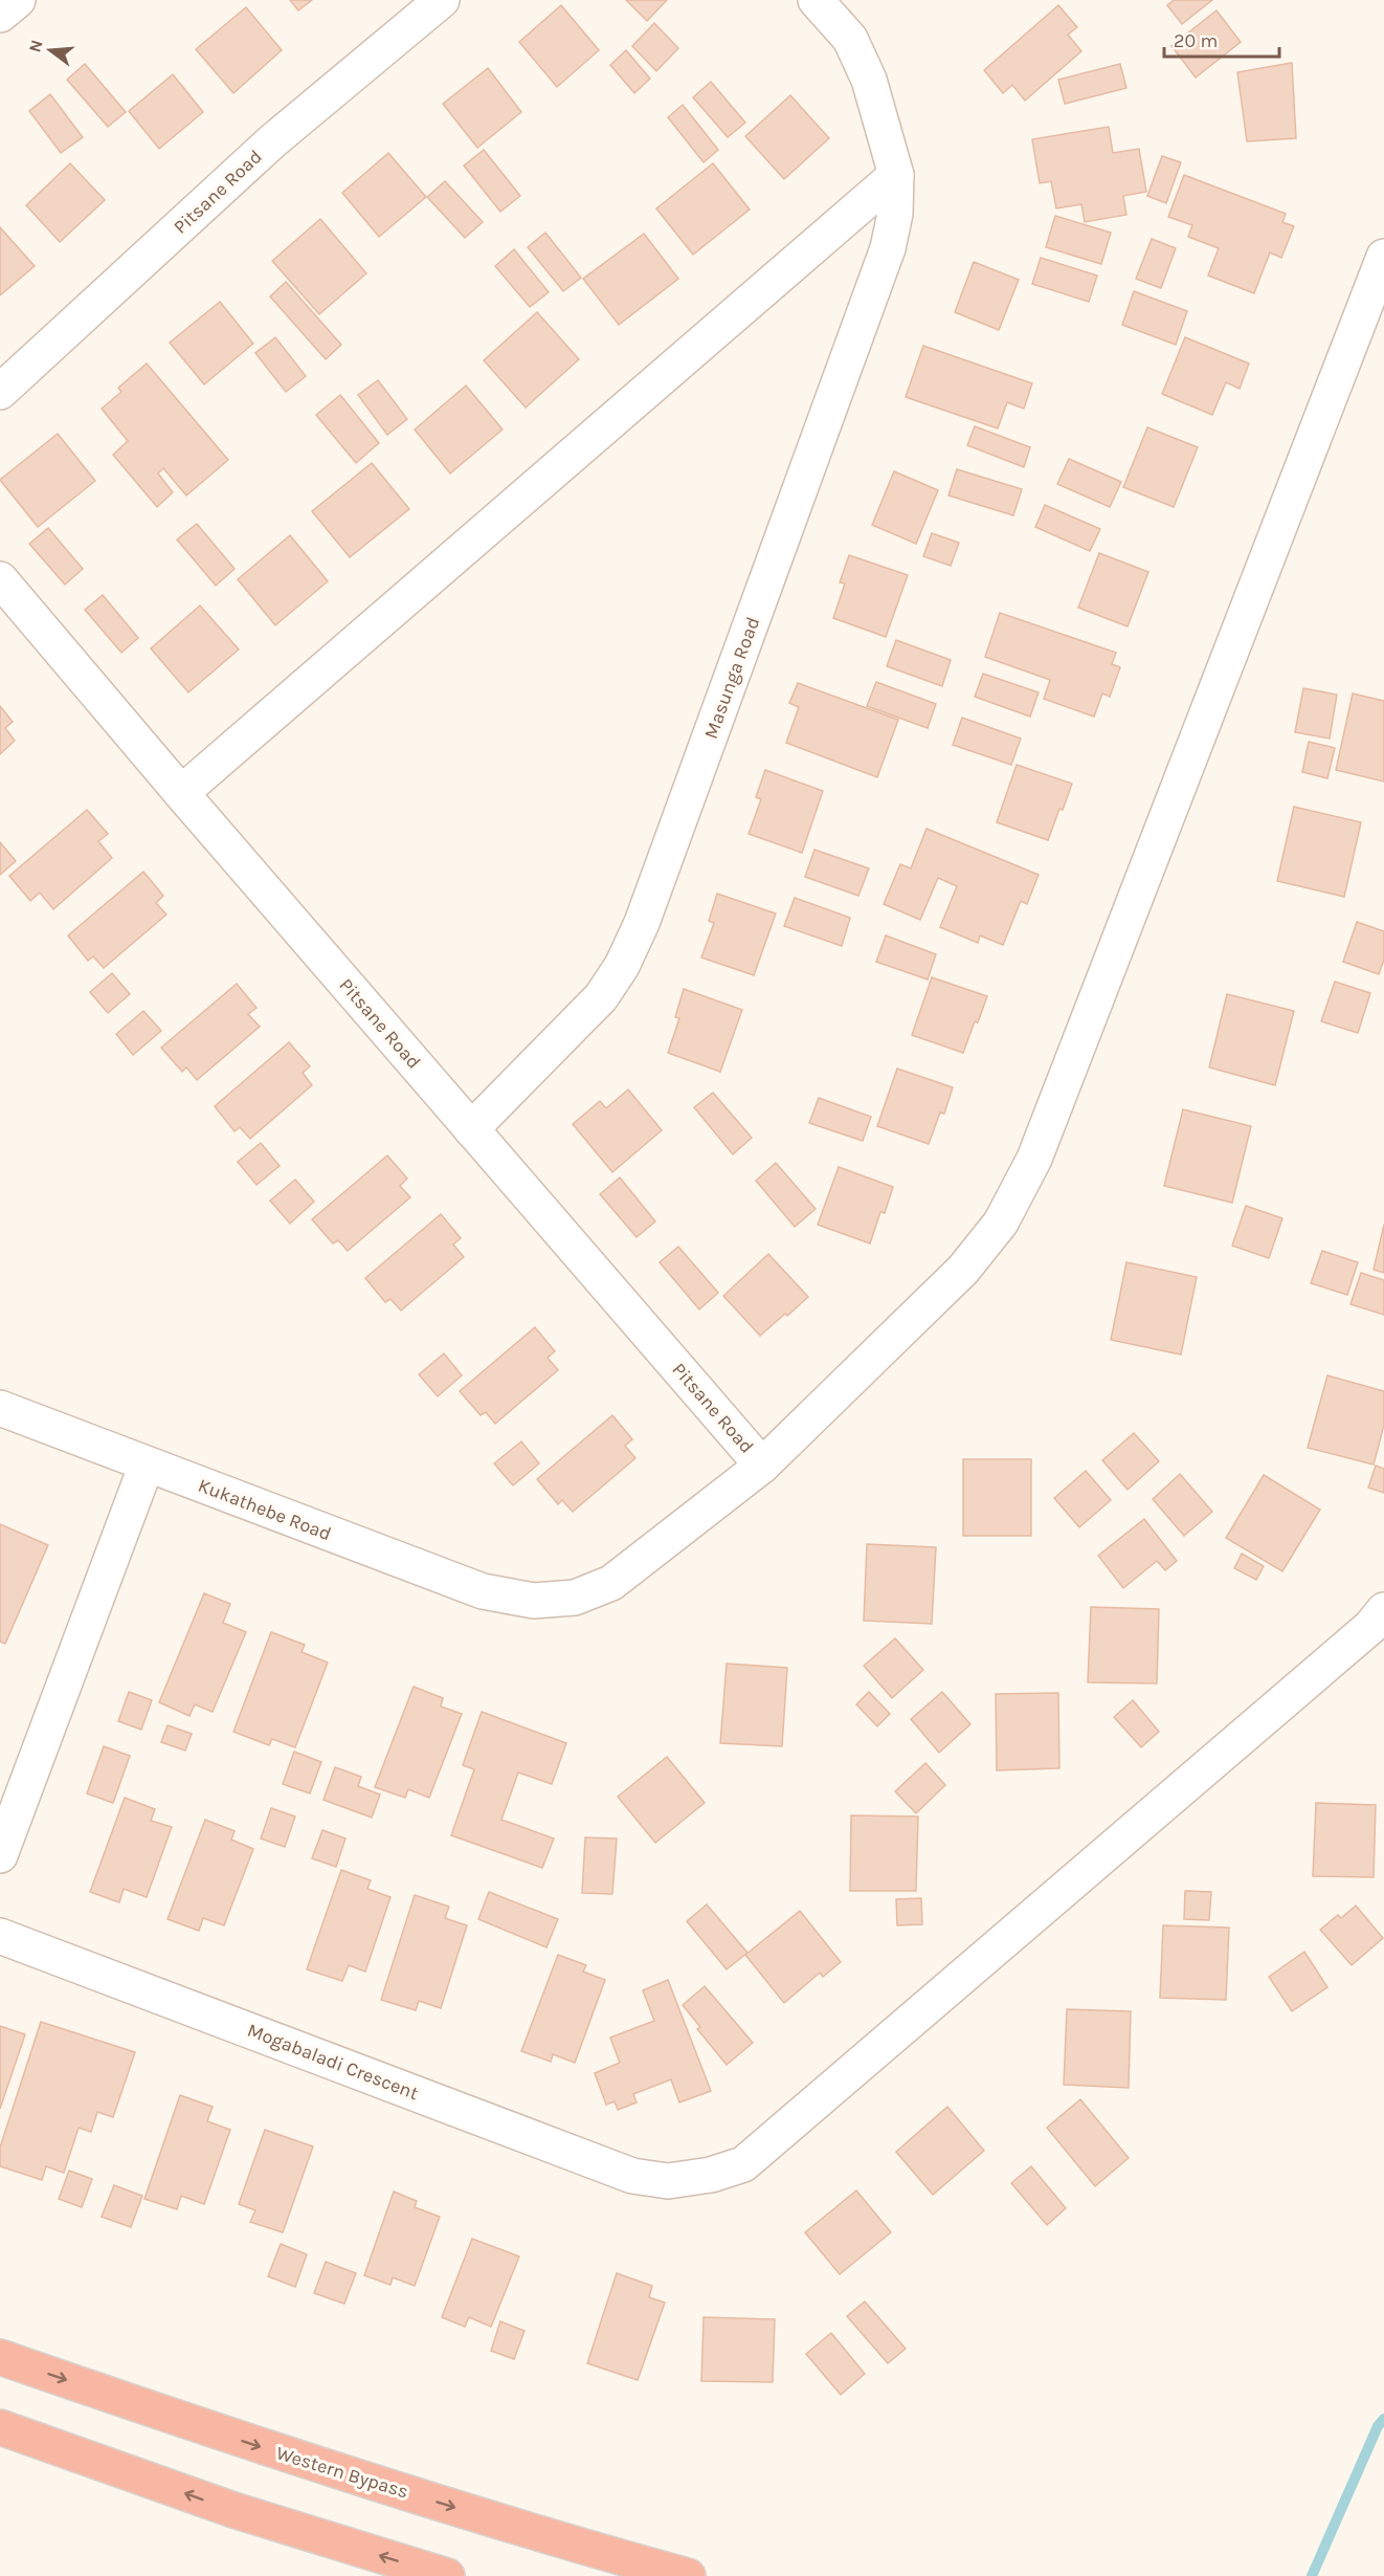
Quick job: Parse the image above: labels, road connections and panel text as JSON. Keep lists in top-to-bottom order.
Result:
{
  "streets": {
    "highway": ["Western Bypass"],
    "street": [
      "Pitsane Road",
      "Masunga Road",
      "Kukathebe Road",
      "Mogabaladi Crescent"
    ]
  },
  "crossings": [
    ["Pitsane Road", "Masunga Road"],
    ["Pitsane Road", "Kukathebe Road"]
  ],
  "scale_bar": "20 m",
  "north": "left"
}
